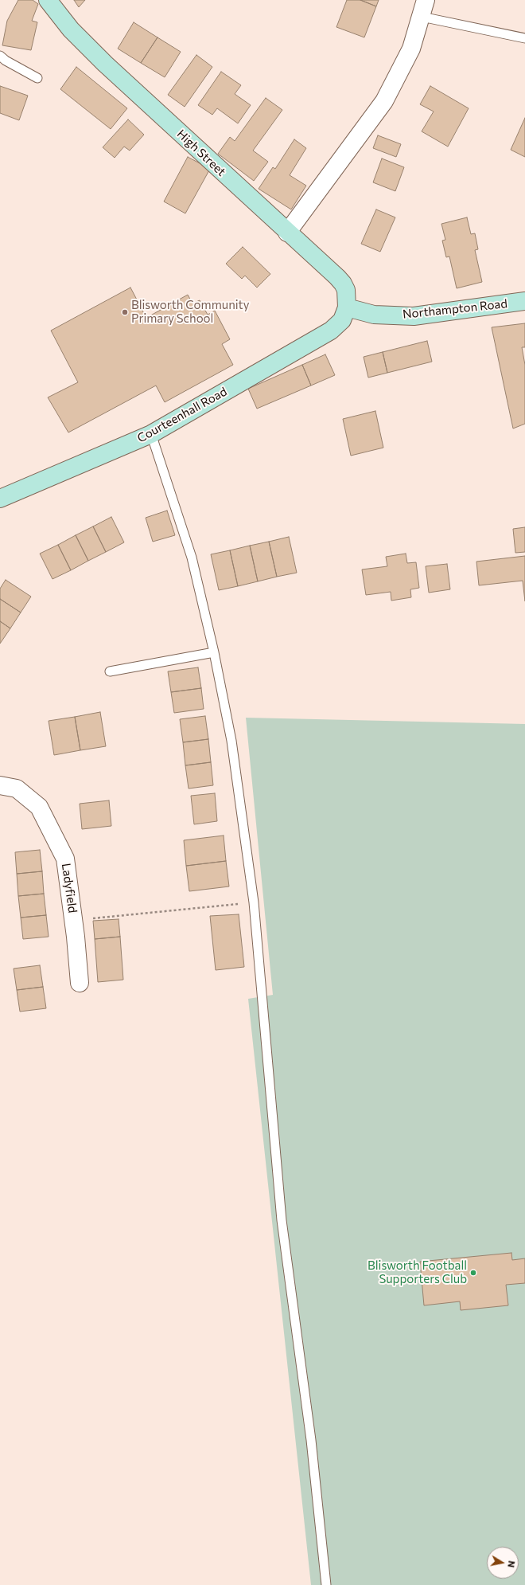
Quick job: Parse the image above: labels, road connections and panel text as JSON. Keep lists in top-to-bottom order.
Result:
{
  "streets": {
    "street": [
      "High Street",
      "Northampton Road",
      "Courteenhall Road",
      "Ladyfield"
    ]
  },
  "crossings": [
    ["High Street", "Northampton Road"],
    ["High Street", "Courteenhall Road"],
    ["Northampton Road", "Courteenhall Road"]
  ],
  "places": ["Blisworth Community Primary School", "Blisworth Football Supporters Club"],
  "north": "right"
}
